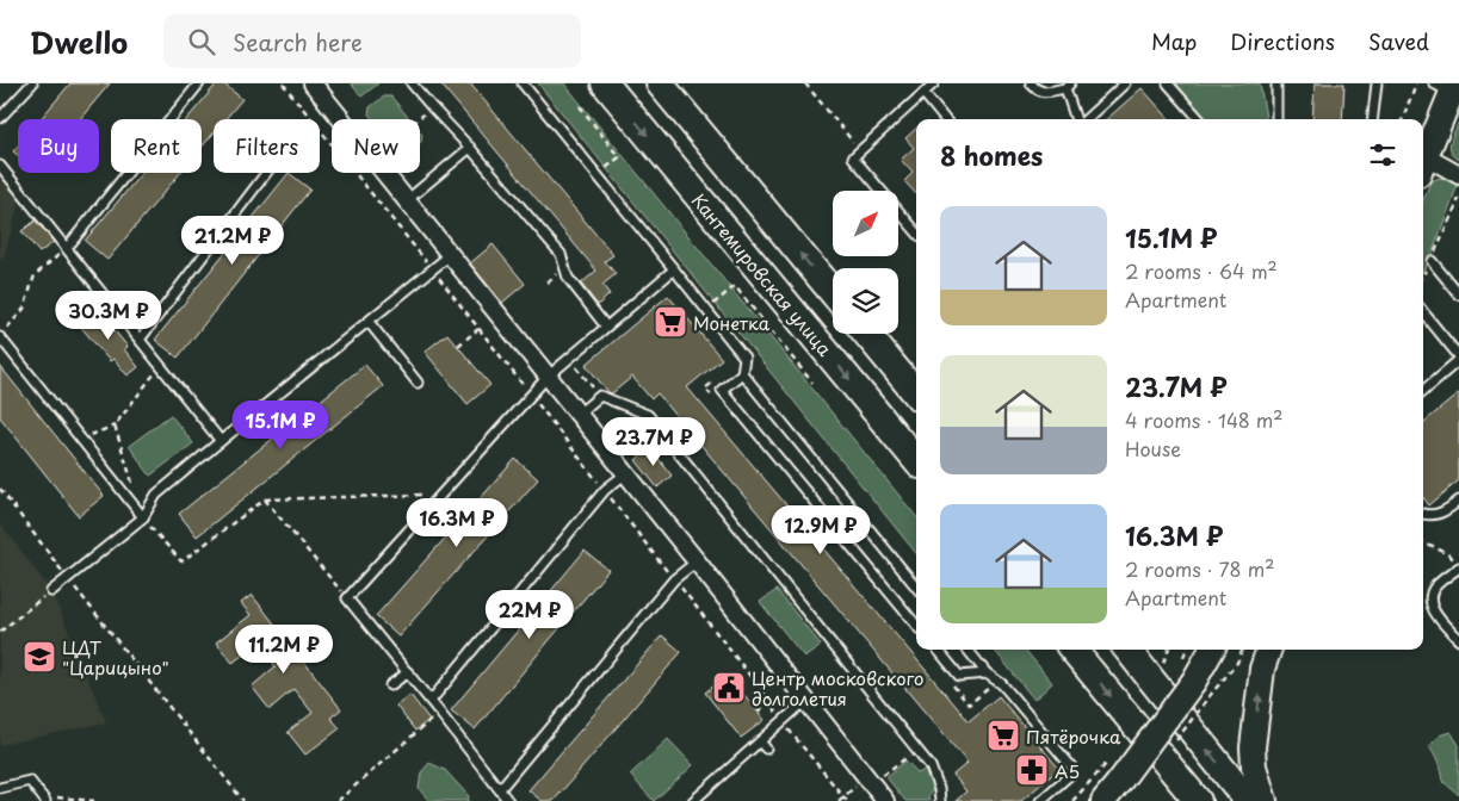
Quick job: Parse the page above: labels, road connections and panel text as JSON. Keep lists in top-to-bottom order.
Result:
{
  "streets": {
    "main road": ["Кантемировская улица"]
  },
  "places": {
    "supermarket": ["Монетка", "Пятёрочка"],
    "school or university": ["ЦДТ \"Царицыно\""],
    "public building": ["Центр московского долголетия"],
    "pharmacy": ["А5"]
  },
  "north": "top right",
  "page": {
    "header": "Dwello",
    "search": "Search here",
    "nav": ["Map", "Directions", "Saved"],
    "chip": [
      "Buy",
      "Rent",
      "Filters",
      "New"
    ],
    "heading": "8 homes",
    "list": [
      {
        "name": "15.1M ₽",
        "note": "2 rooms · 64 m² · Apartment"
      },
      {
        "name": "23.7M ₽",
        "note": "4 rooms · 148 m² · House"
      },
      {
        "name": "16.3M ₽",
        "note": "2 rooms · 78 m² · Apartment"
      }
    ],
    "price": [
      "21.2M ₽",
      "30.3M ₽",
      "15.1M ₽",
      "23.7M ₽",
      "16.3M ₽",
      "12.9M ₽",
      "22M ₽",
      "11.2M ₽"
    ]
  }
}
